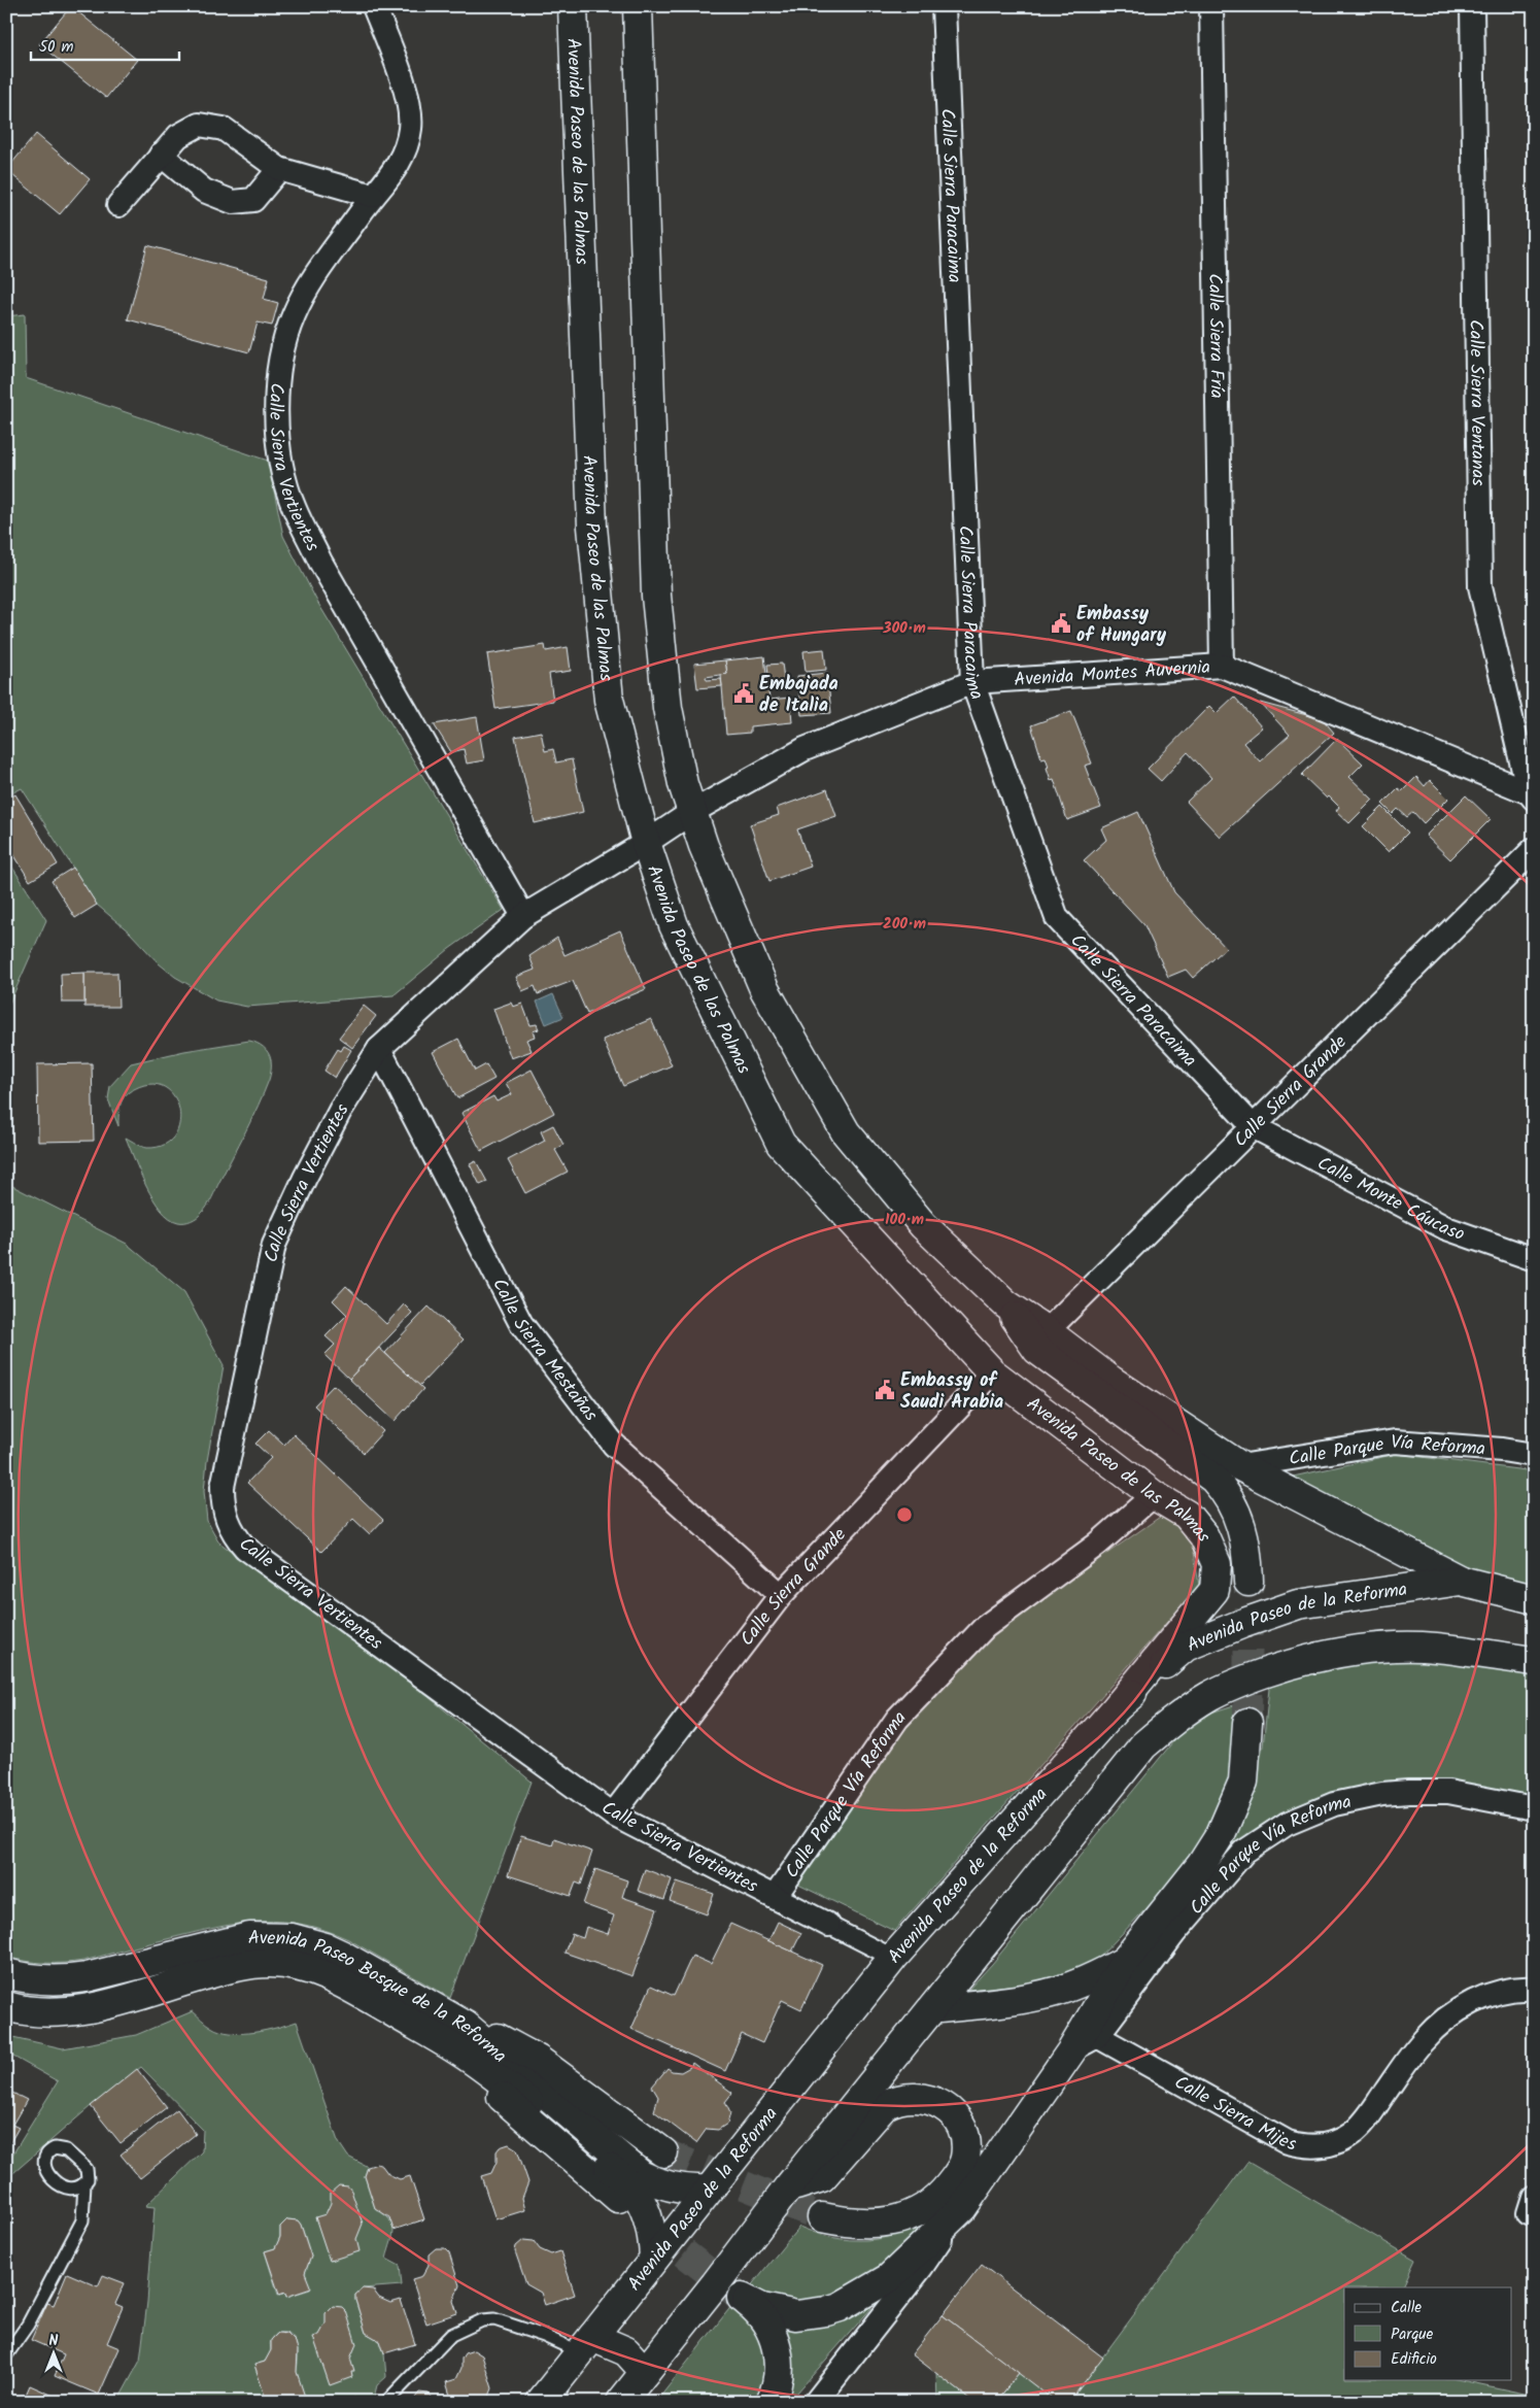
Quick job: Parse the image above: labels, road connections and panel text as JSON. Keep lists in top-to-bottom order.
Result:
{
  "streets": {
    "main road": ["Avenida Paseo de las Palmas", "Avenida Paseo de la Reforma", "Avenida Paseo Bosque de la Reforma"],
    "street": [
      "Calle Sierra Paracaima",
      "Calle Sierra Fría",
      "Calle Sierra Ventanas",
      "Calle Sierra Vertientes",
      "Avenida Montes Auvernia",
      "Calle Sierra Grande",
      "Calle Monte Cáucaso",
      "Calle Sierra Mestañas",
      "Calle Parque Vía Reforma",
      "Calle Sierra Mijes"
    ]
  },
  "crossings": [
    ["Avenida Paseo de las Palmas", "Calle Sierra Vertientes"],
    ["Avenida Paseo de las Palmas", "Avenida Montes Auvernia"],
    ["Avenida Paseo de las Palmas", "Calle Sierra Grande"],
    ["Avenida Paseo de las Palmas", "Calle Parque Vía Reforma"],
    ["Avenida Paseo de las Palmas", "Avenida Paseo de la Reforma"],
    ["Calle Sierra Paracaima", "Avenida Montes Auvernia"],
    ["Calle Sierra Paracaima", "Calle Sierra Grande"],
    ["Calle Sierra Paracaima", "Calle Monte Cáucaso"],
    ["Calle Sierra Fría", "Avenida Montes Auvernia"],
    ["Calle Sierra Ventanas", "Avenida Montes Auvernia"],
    ["Calle Sierra Vertientes", "Avenida Montes Auvernia"],
    ["Calle Sierra Vertientes", "Calle Sierra Grande"],
    ["Calle Sierra Vertientes", "Calle Sierra Mestañas"],
    ["Calle Sierra Vertientes", "Calle Parque Vía Reforma"],
    ["Calle Sierra Vertientes", "Avenida Paseo de la Reforma"],
    ["Calle Sierra Grande", "Calle Monte Cáucaso"],
    ["Calle Sierra Grande", "Calle Sierra Mestañas"],
    ["Calle Parque Vía Reforma", "Calle Sierra Mijes"],
    ["Avenida Paseo de la Reforma", "Avenida Paseo Bosque de la Reforma"]
  ],
  "places": {
    "public building": ["Embassy of Hungary", "Embajada de Italia", "Embassy of Saudi Arabia"]
  },
  "legend": ["Calle", "Parque", "Edificio"],
  "scale_bar": "50 m",
  "north": "top",
  "rings": ["300 m", "200 m", "100 m"]
}
